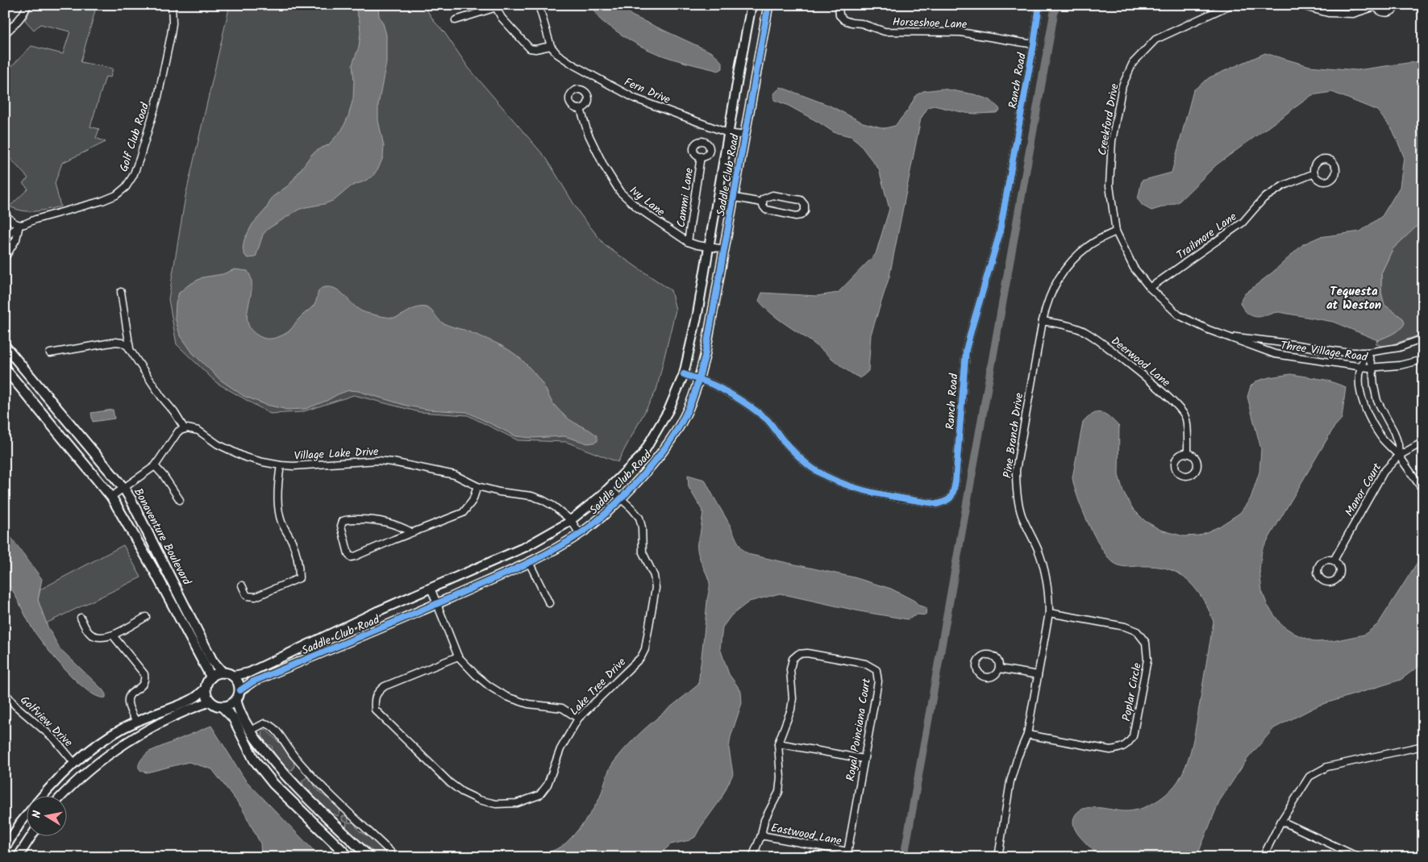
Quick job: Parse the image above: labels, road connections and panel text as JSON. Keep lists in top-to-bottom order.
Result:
{
  "streets": {
    "main road": ["Bonaventure Boulevard"],
    "street": [
      "Horseshoe Lane",
      "Ranch Road",
      "Fern Drive",
      "Creekford Drive",
      "Golf Club Road",
      "Saddle Club Road",
      "Cammi Lane",
      "Ivy Lane",
      "Trailmore Lane",
      "Three Village Road",
      "Deerwood Lane",
      "Pine Branch Drive",
      "Village Lake Drive",
      "Manor Court",
      "Lake Tree Drive",
      "Poplar Circle",
      "Golfview Drive",
      "Royal Poinciana Court",
      "Eastwood Lane"
    ]
  },
  "crossings": [
    ["Horseshoe Lane", "Ranch Road"],
    ["Ranch Road", "Saddle Club Road"],
    ["Fern Drive", "Saddle Club Road"],
    ["Creekford Drive", "Three Village Road"],
    ["Creekford Drive", "Pine Branch Drive"],
    ["Saddle Club Road", "Ivy Lane"],
    ["Saddle Club Road", "Village Lake Drive"],
    ["Saddle Club Road", "Bonaventure Boulevard"],
    ["Saddle Club Road", "Lake Tree Drive"],
    ["Cammi Lane", "Ivy Lane"],
    ["Trailmore Lane", "Three Village Road"],
    ["Deerwood Lane", "Pine Branch Drive"],
    ["Pine Branch Drive", "Poplar Circle"],
    ["Royal Poinciana Court", "Eastwood Lane"]
  ],
  "districts": ["Tequesta at Weston"],
  "north": "left"
}
